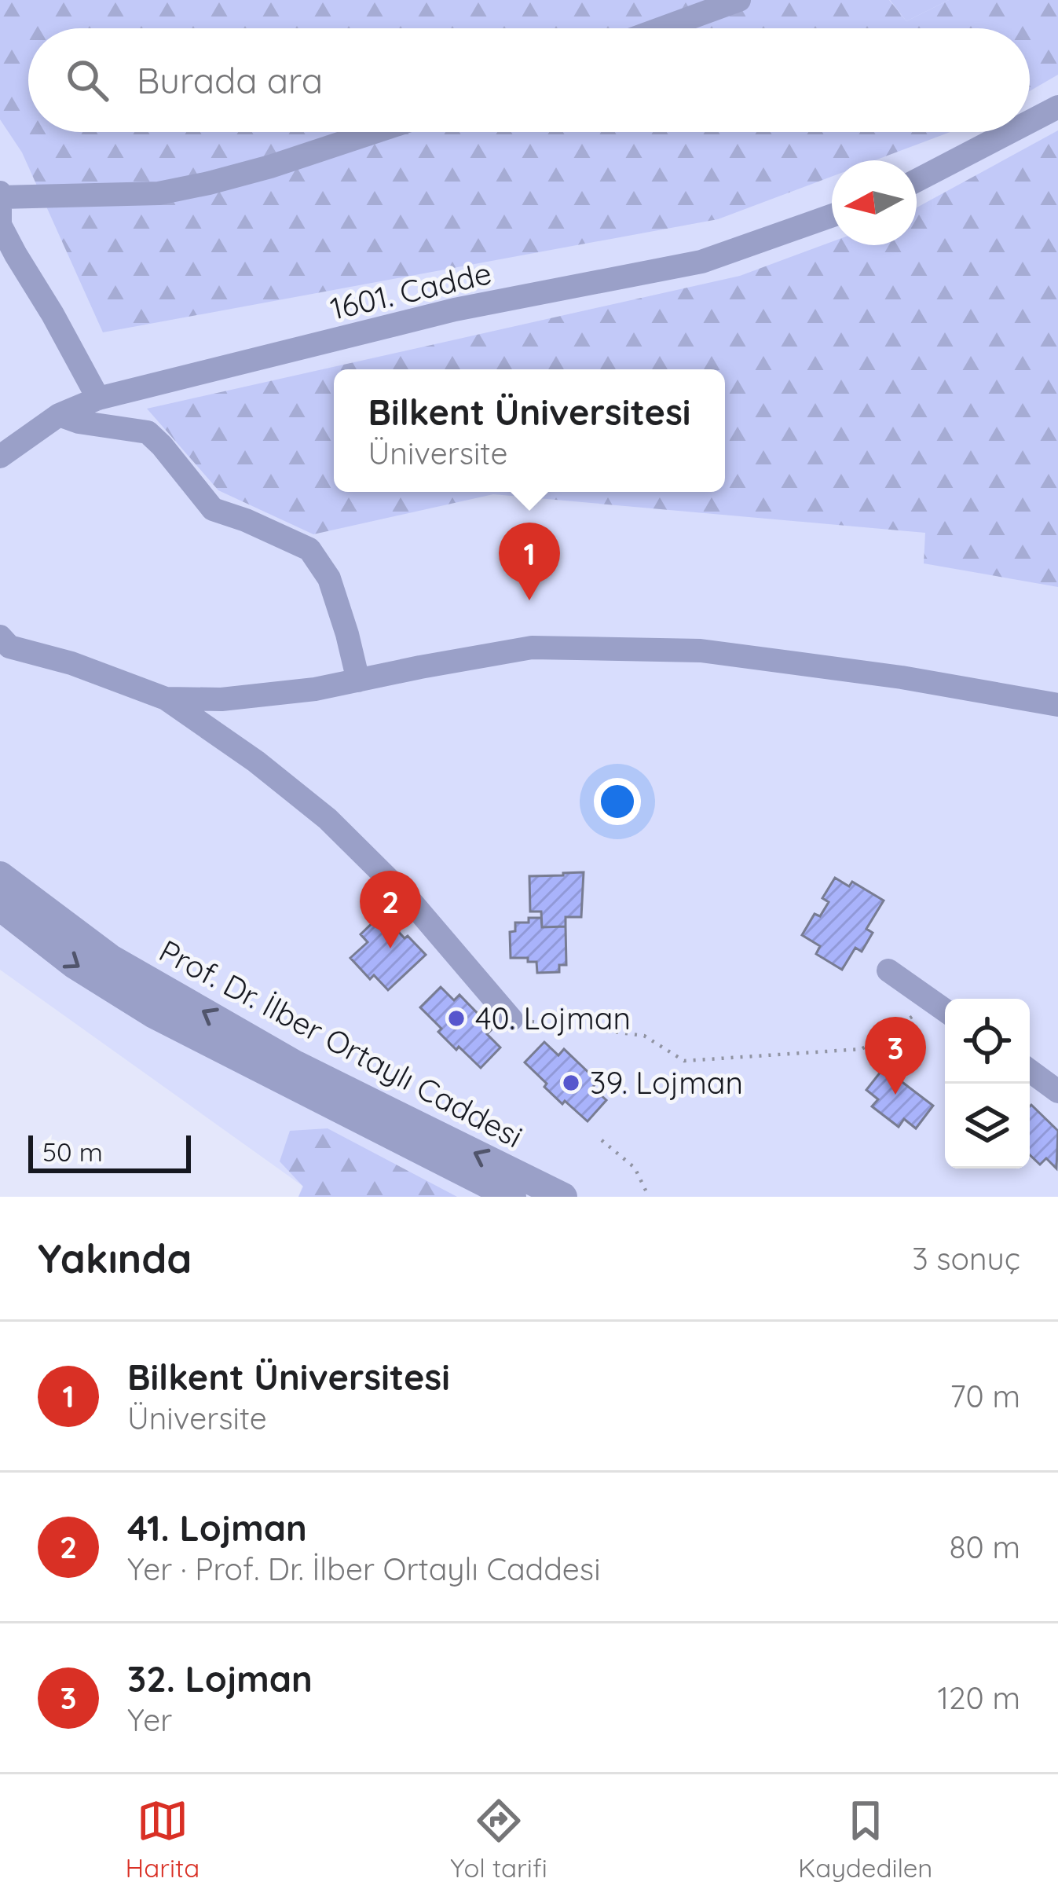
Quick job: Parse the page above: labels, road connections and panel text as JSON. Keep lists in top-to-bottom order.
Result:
{
  "streets": {
    "street": ["1601. Cadde", "Prof. Dr. İlber Ortaylı Caddesi"]
  },
  "places": ["40. Lojman", "39. Lojman"],
  "scale_bar": "50 m",
  "north": "left",
  "page": {
    "search": "Burada ara",
    "popup": ["Bilkent Üniversitesi", "Üniversite"],
    "pins": ["1", "2", "3"],
    "scale": "50 m",
    "heading": ["Yakında", "3 sonuç"],
    "list": [
      {
        "mark": "1",
        "name": "Bilkent Üniversitesi",
        "note": "Üniversite",
        "value": "70 m"
      },
      {
        "mark": "2",
        "name": "41. Lojman",
        "note": "Yer · Prof. Dr. İlber Ortaylı Caddesi",
        "value": "80 m"
      },
      {
        "mark": "3",
        "name": "32. Lojman",
        "note": "Yer",
        "value": "120 m"
      }
    ],
    "nav": ["Harita", "Yol tarifi", "Kaydedilen"]
  }
}
